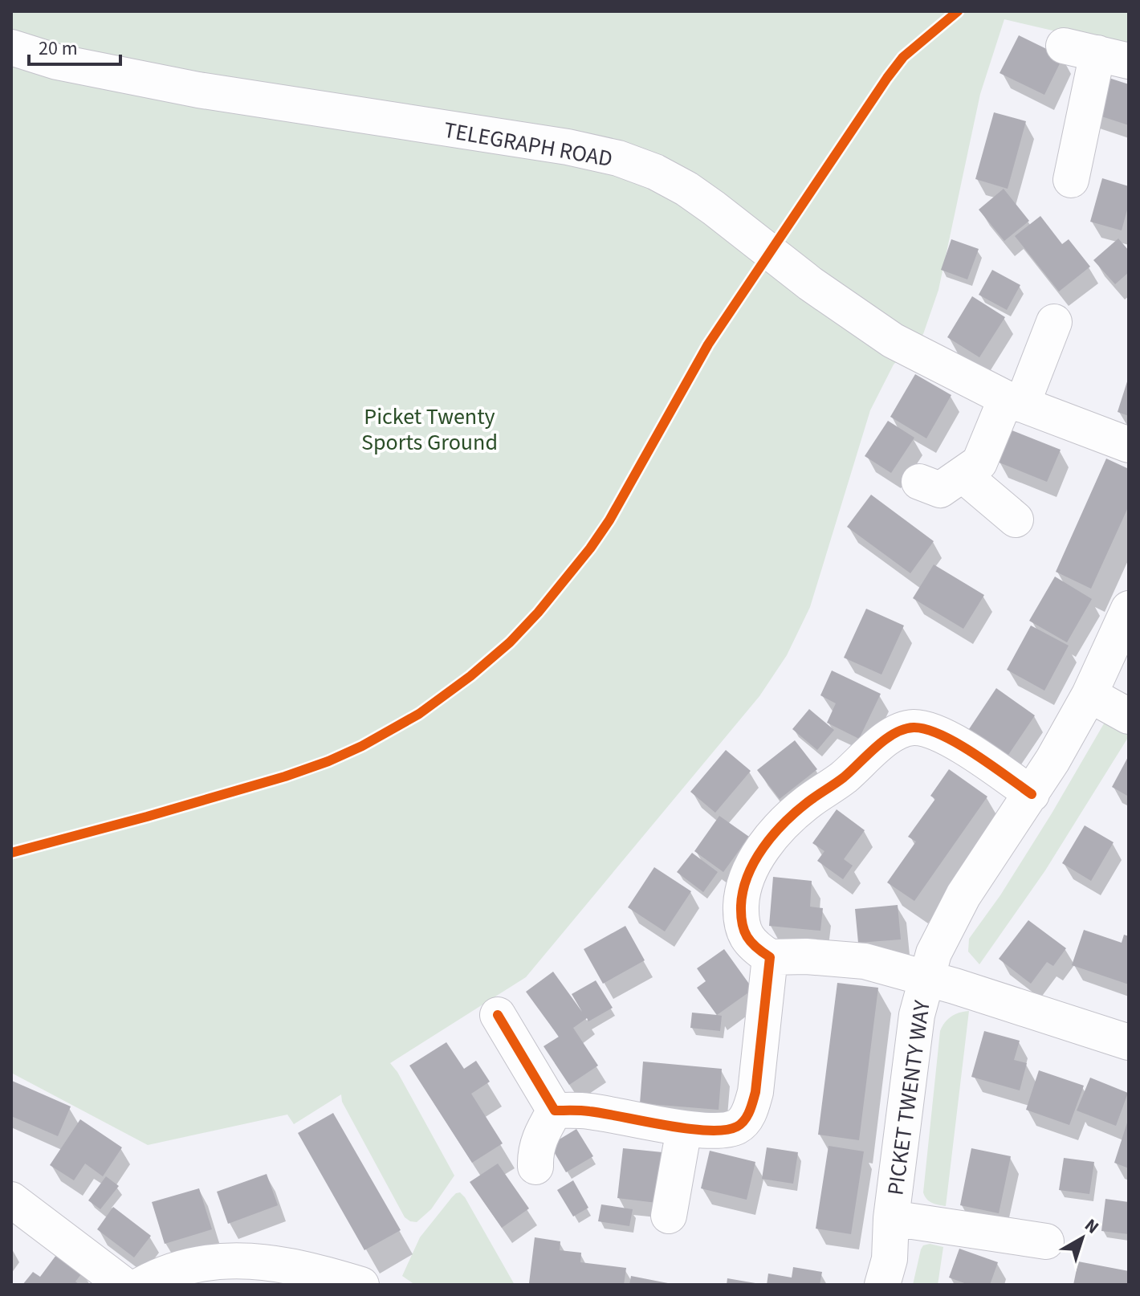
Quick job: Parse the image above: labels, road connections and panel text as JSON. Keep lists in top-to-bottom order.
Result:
{
  "streets": {
    "street": ["TELEGRAPH ROAD", "PICKET TWENTY WAY"]
  },
  "parks": ["Picket Twenty Sports Ground"],
  "scale_bar": "20 m",
  "north": "top right"
}
